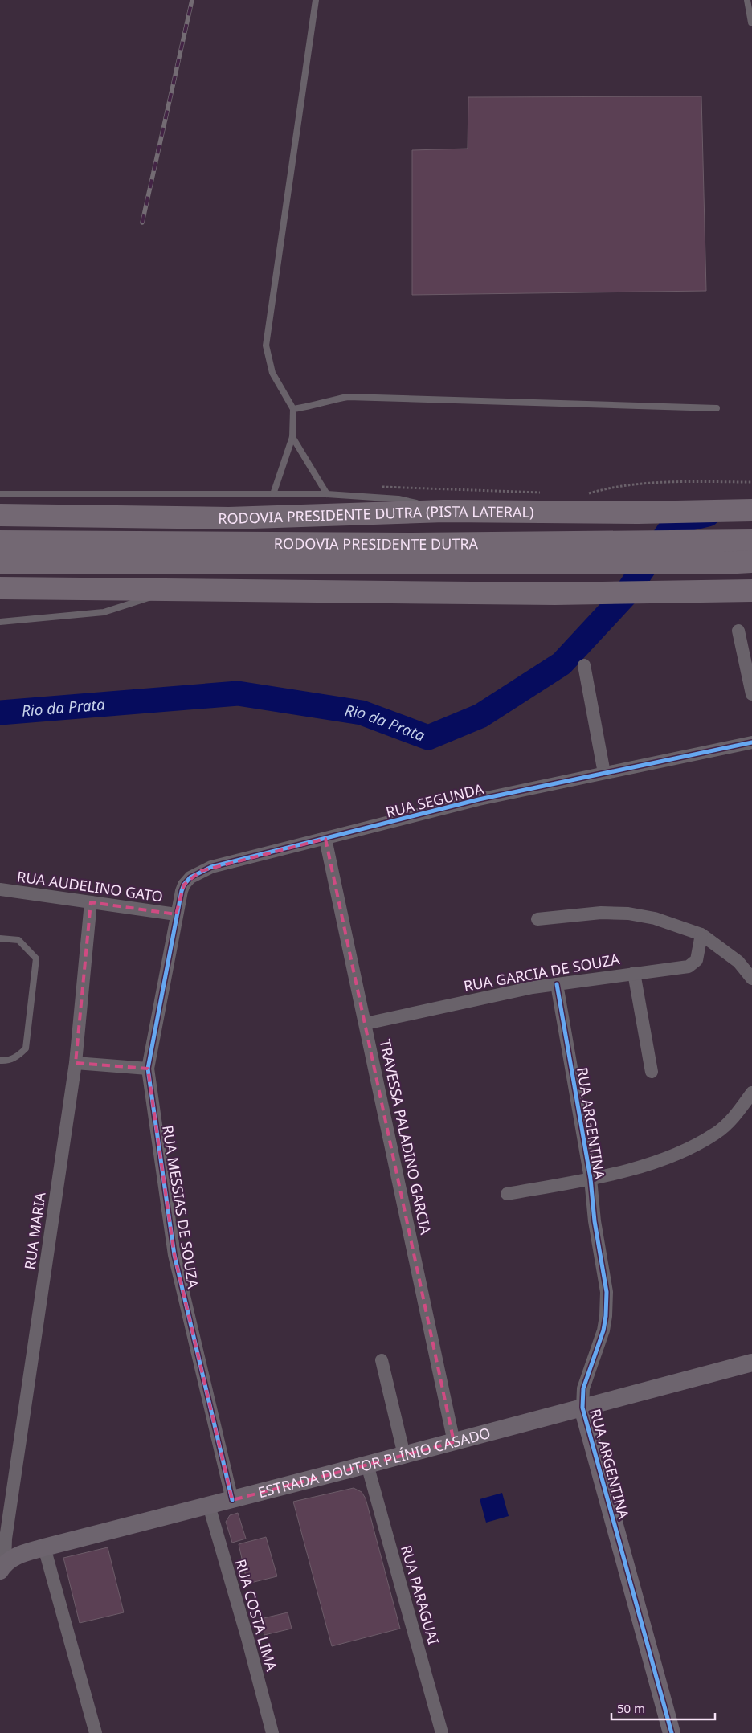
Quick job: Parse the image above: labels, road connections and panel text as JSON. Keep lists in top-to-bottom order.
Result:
{
  "streets": {
    "highway": ["RODOVIA PRESIDENTE DUTRA (PISTA LATERAL)", "RODOVIA PRESIDENTE DUTRA"],
    "main road": ["RUA ARGENTINA", "ESTRADA DOUTOR PLÍNIO CASADO"],
    "street": [
      "RUA SEGUNDA",
      "RUA AUDELINO GATO",
      "RUA GARCIA DE SOUZA",
      "TRAVESSA PALADINO GARCIA",
      "RUA MESSIAS DE SOUZA",
      "RUA MARIA",
      "RUA PARAGUAI",
      "RUA COSTA LIMA"
    ]
  },
  "crossings": [
    ["RUA SEGUNDA", "RUA AUDELINO GATO"],
    ["RUA SEGUNDA", "TRAVESSA PALADINO GARCIA"],
    ["RUA SEGUNDA", "RUA MESSIAS DE SOUZA"],
    ["RUA AUDELINO GATO", "RUA MESSIAS DE SOUZA"],
    ["RUA AUDELINO GATO", "RUA MARIA"],
    ["RUA GARCIA DE SOUZA", "RUA ARGENTINA"],
    ["RUA GARCIA DE SOUZA", "TRAVESSA PALADINO GARCIA"],
    ["RUA ARGENTINA", "ESTRADA DOUTOR PLÍNIO CASADO"],
    ["TRAVESSA PALADINO GARCIA", "ESTRADA DOUTOR PLÍNIO CASADO"],
    ["RUA MESSIAS DE SOUZA", "ESTRADA DOUTOR PLÍNIO CASADO"],
    ["RUA MARIA", "ESTRADA DOUTOR PLÍNIO CASADO"],
    ["ESTRADA DOUTOR PLÍNIO CASADO", "RUA PARAGUAI"],
    ["ESTRADA DOUTOR PLÍNIO CASADO", "RUA COSTA LIMA"]
  ],
  "water": ["Rio da Prata"],
  "scale_bar": "50 m"
}
